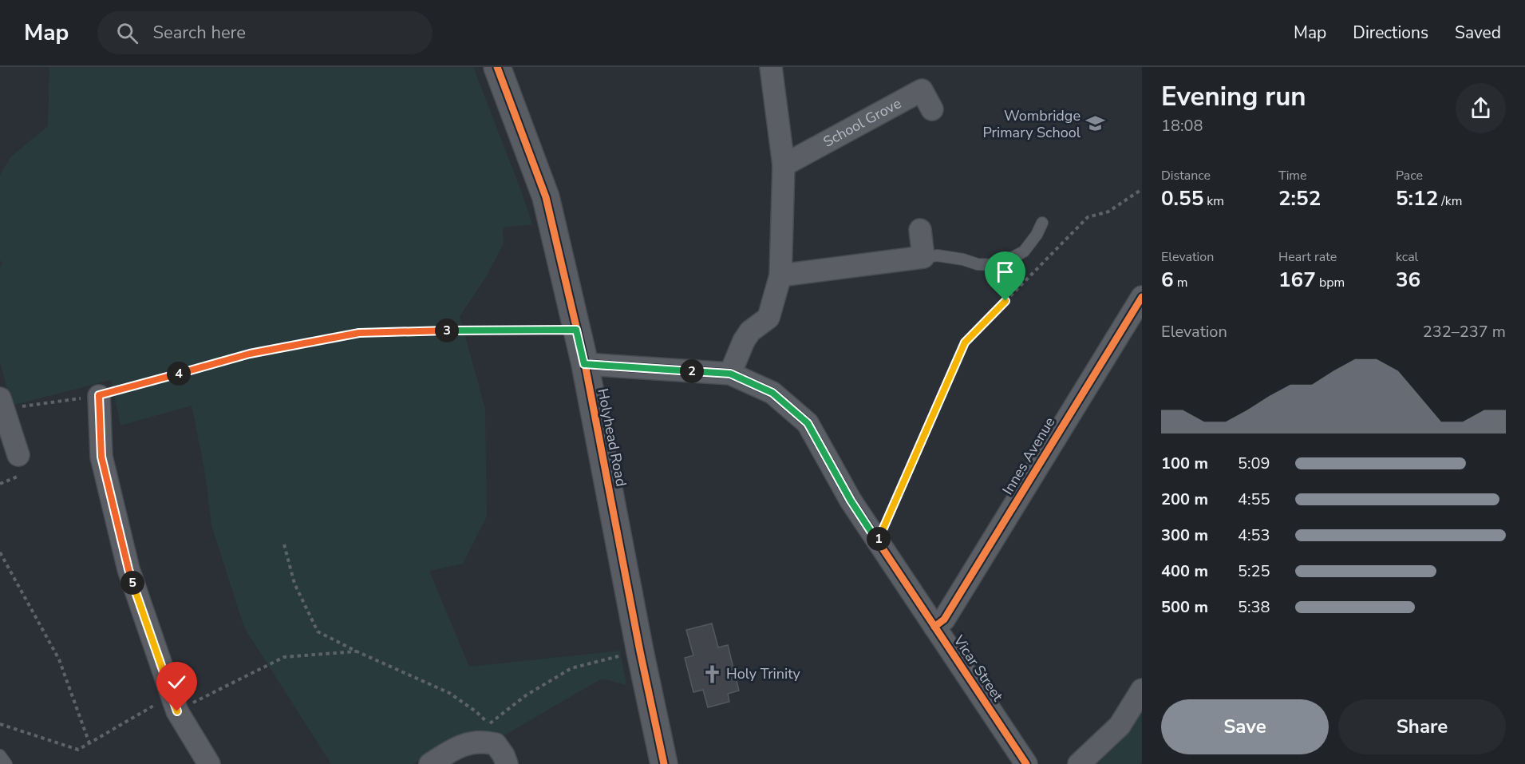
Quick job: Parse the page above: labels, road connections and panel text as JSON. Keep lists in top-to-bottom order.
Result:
{
  "streets": {
    "street": [
      "School Grove",
      "Holyhead Road",
      "Innes Avenue",
      "Vicar Street"
    ]
  },
  "crossings": [
    ["Holyhead Road", "Vicar Street"],
    ["Innes Avenue", "Vicar Street"]
  ],
  "places": {
    "school or university": ["Wombridge Primary School"],
    "church": ["Holy Trinity"]
  },
  "page": {
    "header": "Map",
    "search": "Search here",
    "nav": ["Map", "Directions", "Saved"],
    "heading": ["Evening run", "18:08"],
    "stats": [
      ["Distance", "0.55 km"],
      ["Time", "2:52"],
      ["Pace", "5:12 /km"],
      ["Elevation", "6 m"],
      ["Heart rate", "167 bpm"],
      ["kcal", "36"]
    ],
    "chart": ["Elevation", "232–237 m"],
    "pins": [
      "3",
      "2",
      "4",
      "1",
      "5"
    ],
    "list": [
      {
        "name": "100 m",
        "note": "5:09"
      },
      {
        "name": "200 m",
        "note": "4:55"
      },
      {
        "name": "300 m",
        "note": "4:53"
      },
      {
        "name": "400 m",
        "note": "5:25"
      },
      {
        "name": "500 m",
        "note": "5:38"
      }
    ],
    "buttons": ["Save", "Share"]
  }
}
